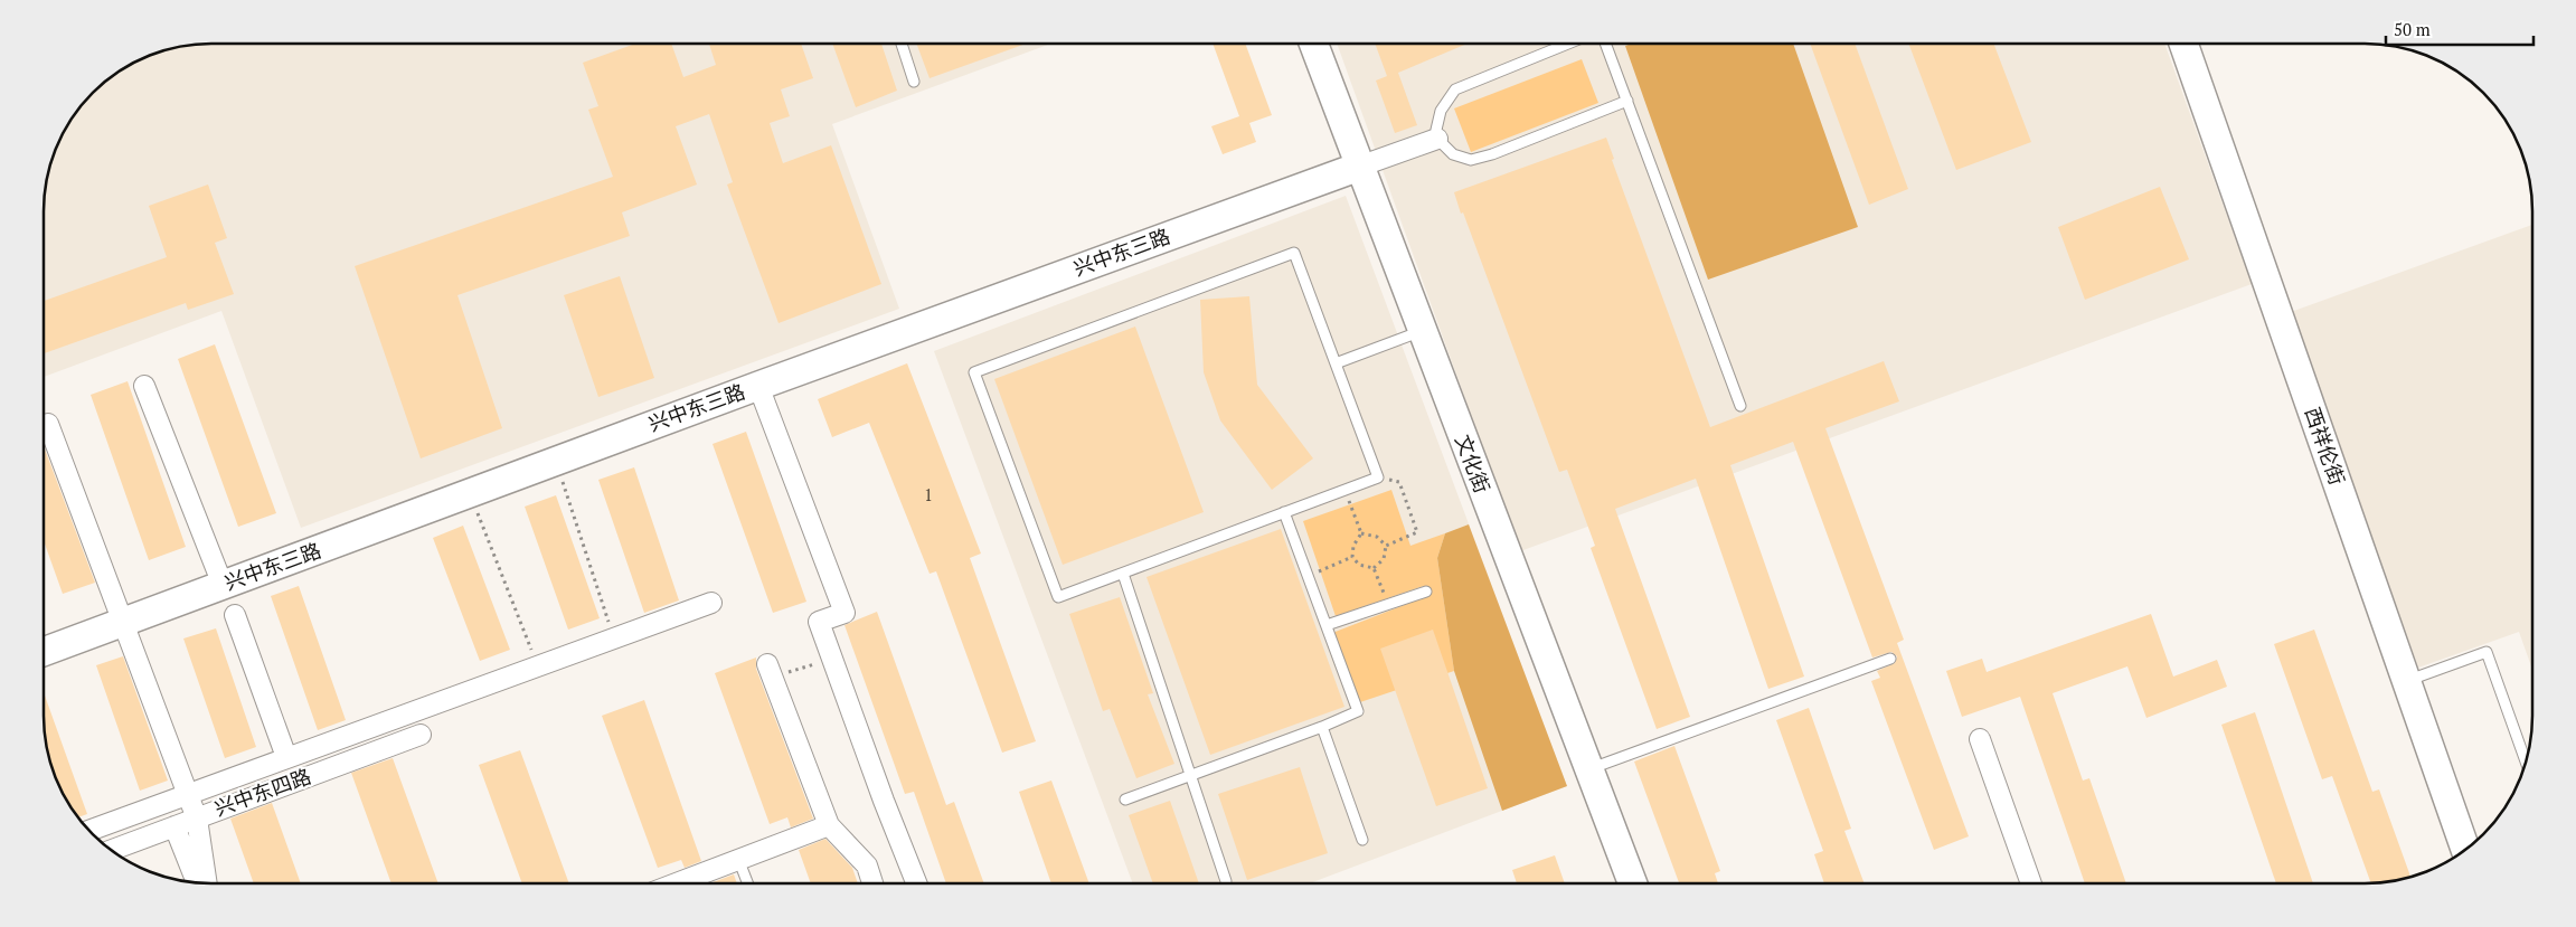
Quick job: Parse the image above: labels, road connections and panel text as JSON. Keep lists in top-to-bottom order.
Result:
{
  "streets": {
    "street": [
      "兴中东三路",
      "西祥伦街",
      "文化街",
      "兴中东四路"
    ]
  },
  "crossings": [
    ["兴中东三路", "文化街"]
  ],
  "house_numbers": ["1"],
  "scale_bar": "50 m"
}
